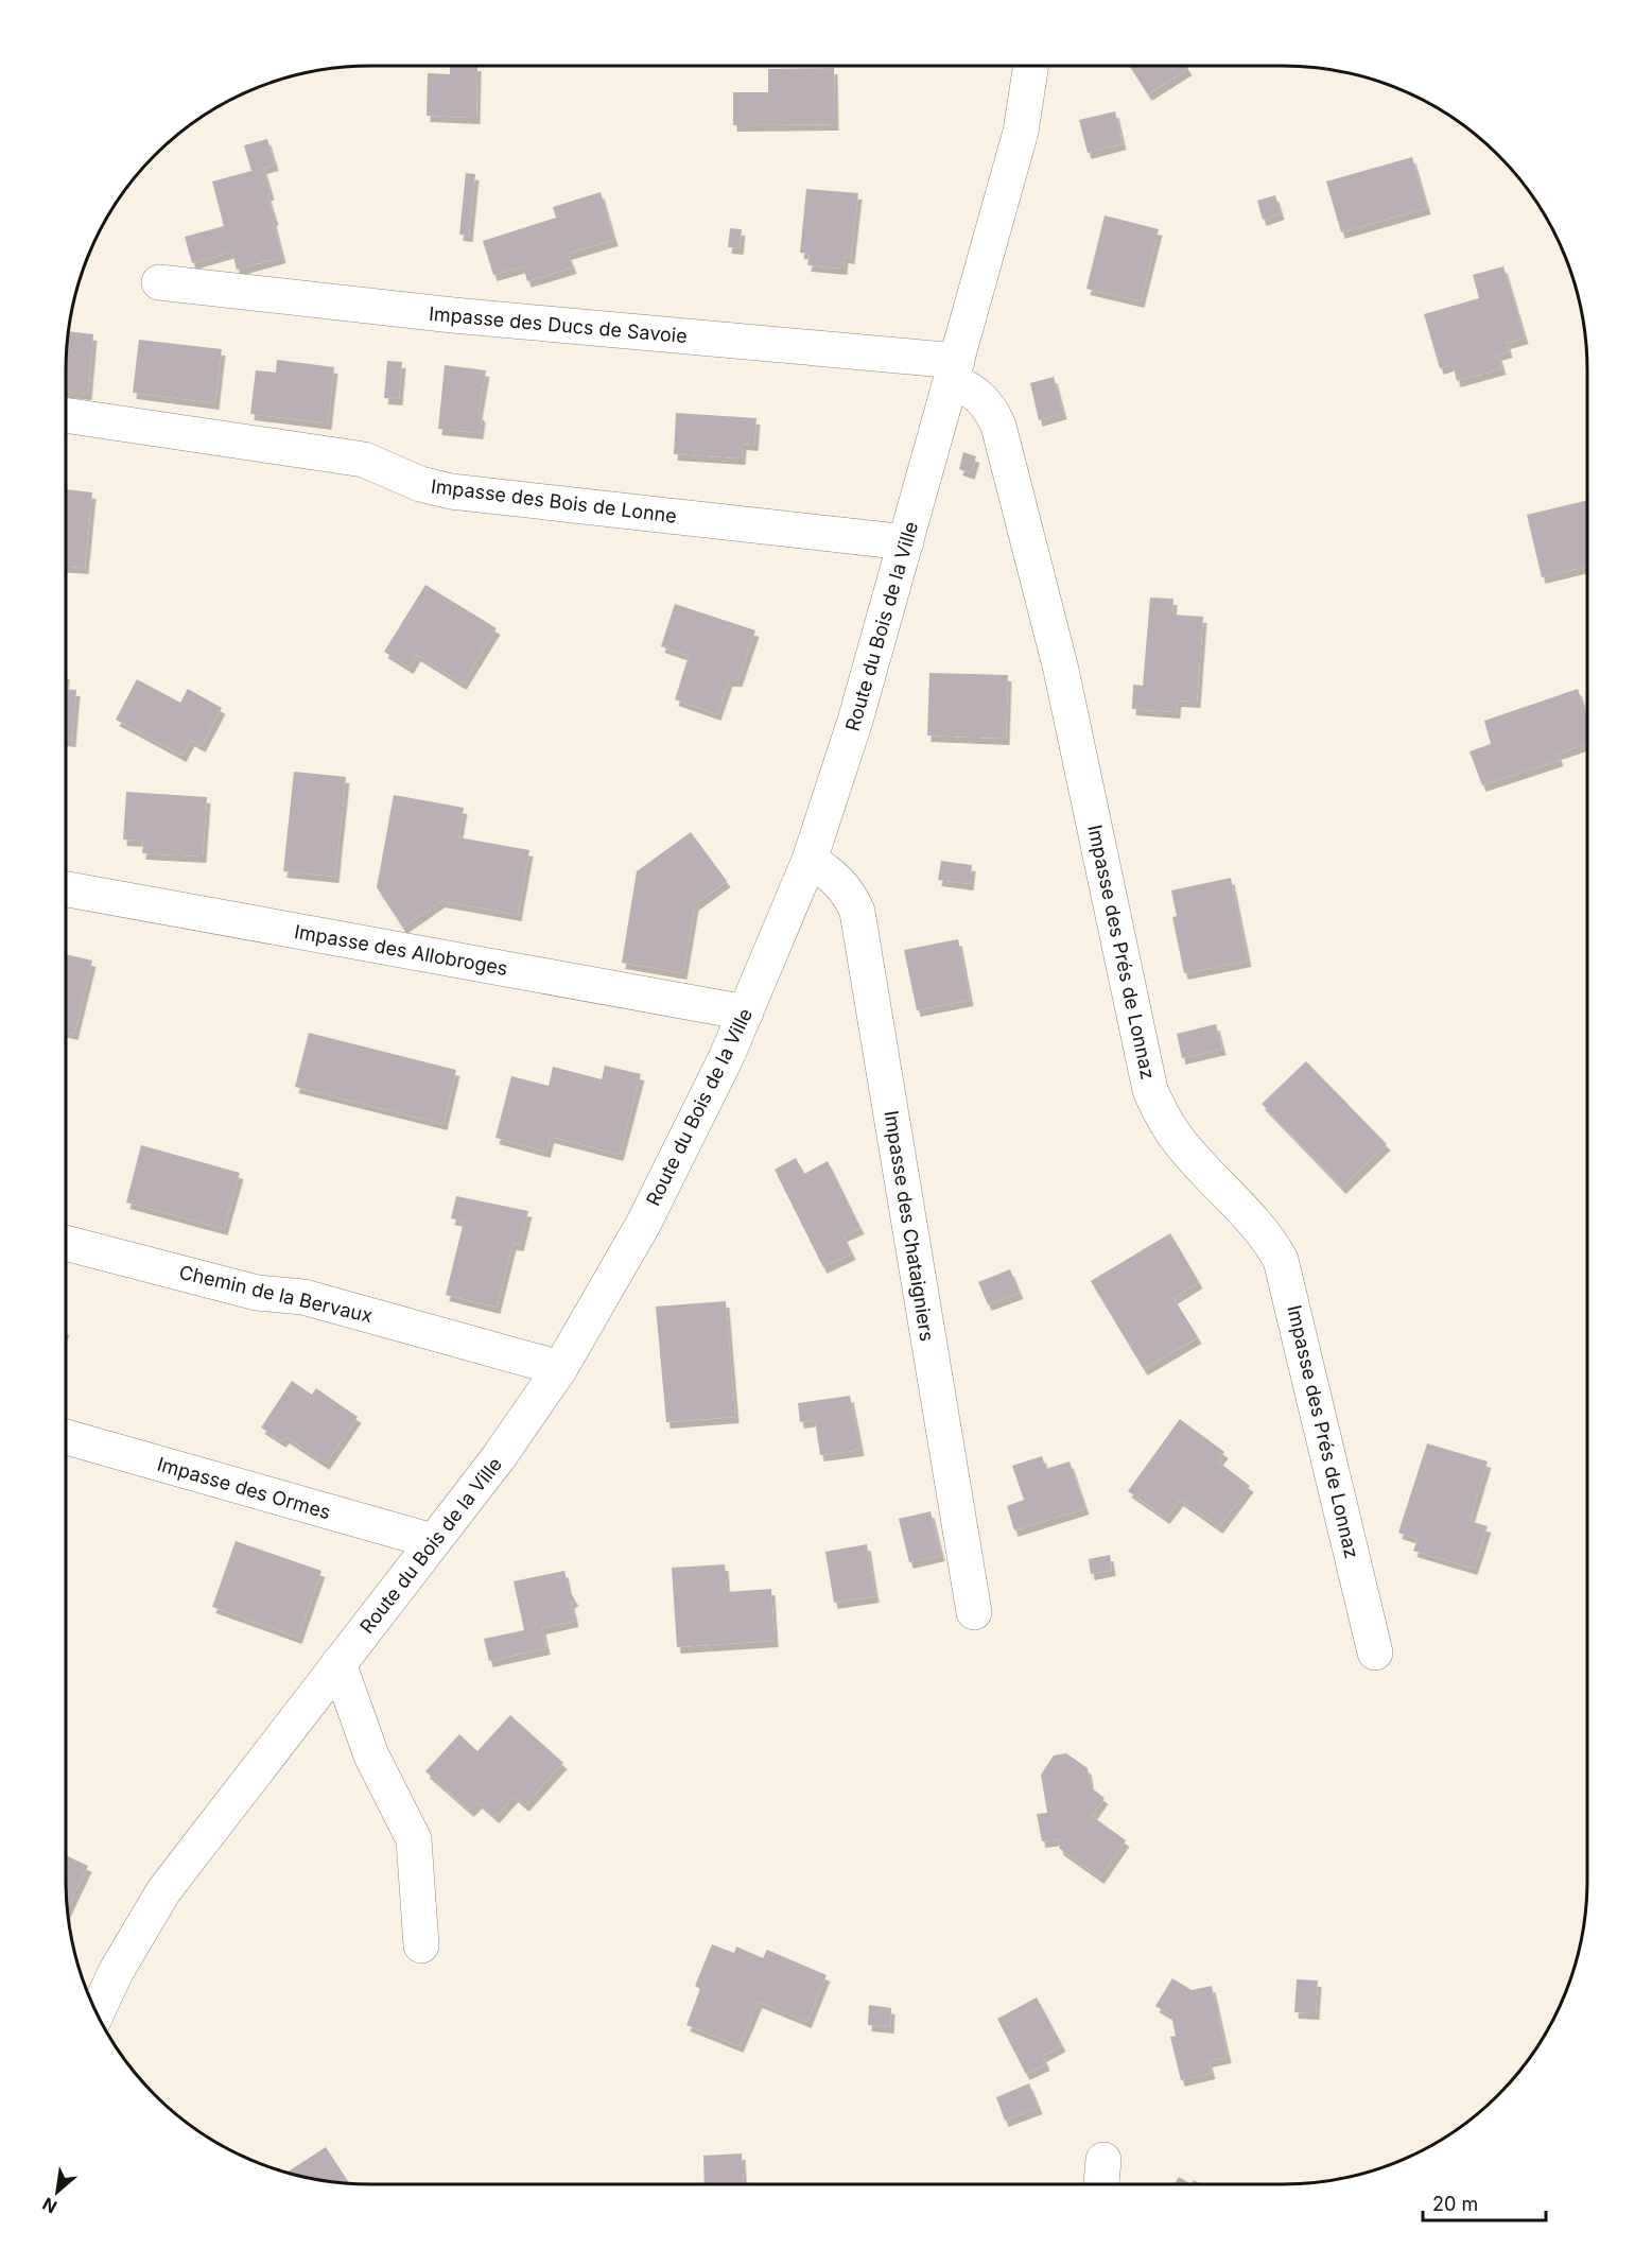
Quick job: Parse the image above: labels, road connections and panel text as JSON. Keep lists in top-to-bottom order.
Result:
{
  "streets": {
    "street": [
      "Impasse des Ducs de Savoie",
      "Impasse des Bois de Lonne",
      "Route du Bois de la Ville",
      "Impasse des Allobroges",
      "Impasse des Prés de Lonnaz",
      "Impasse des Chataigniers",
      "Chemin de la Bervaux",
      "Impasse des Ormes"
    ]
  },
  "crossings": [
    ["Impasse des Ducs de Savoie", "Route du Bois de la Ville"],
    ["Impasse des Ducs de Savoie", "Impasse des Prés de Lonnaz"],
    ["Impasse des Bois de Lonne", "Route du Bois de la Ville"],
    ["Route du Bois de la Ville", "Impasse des Allobroges"],
    ["Route du Bois de la Ville", "Impasse des Prés de Lonnaz"],
    ["Route du Bois de la Ville", "Impasse des Chataigniers"],
    ["Route du Bois de la Ville", "Chemin de la Bervaux"],
    ["Route du Bois de la Ville", "Impasse des Ormes"]
  ],
  "scale_bar": "20 m",
  "north": "bottom left"
}
